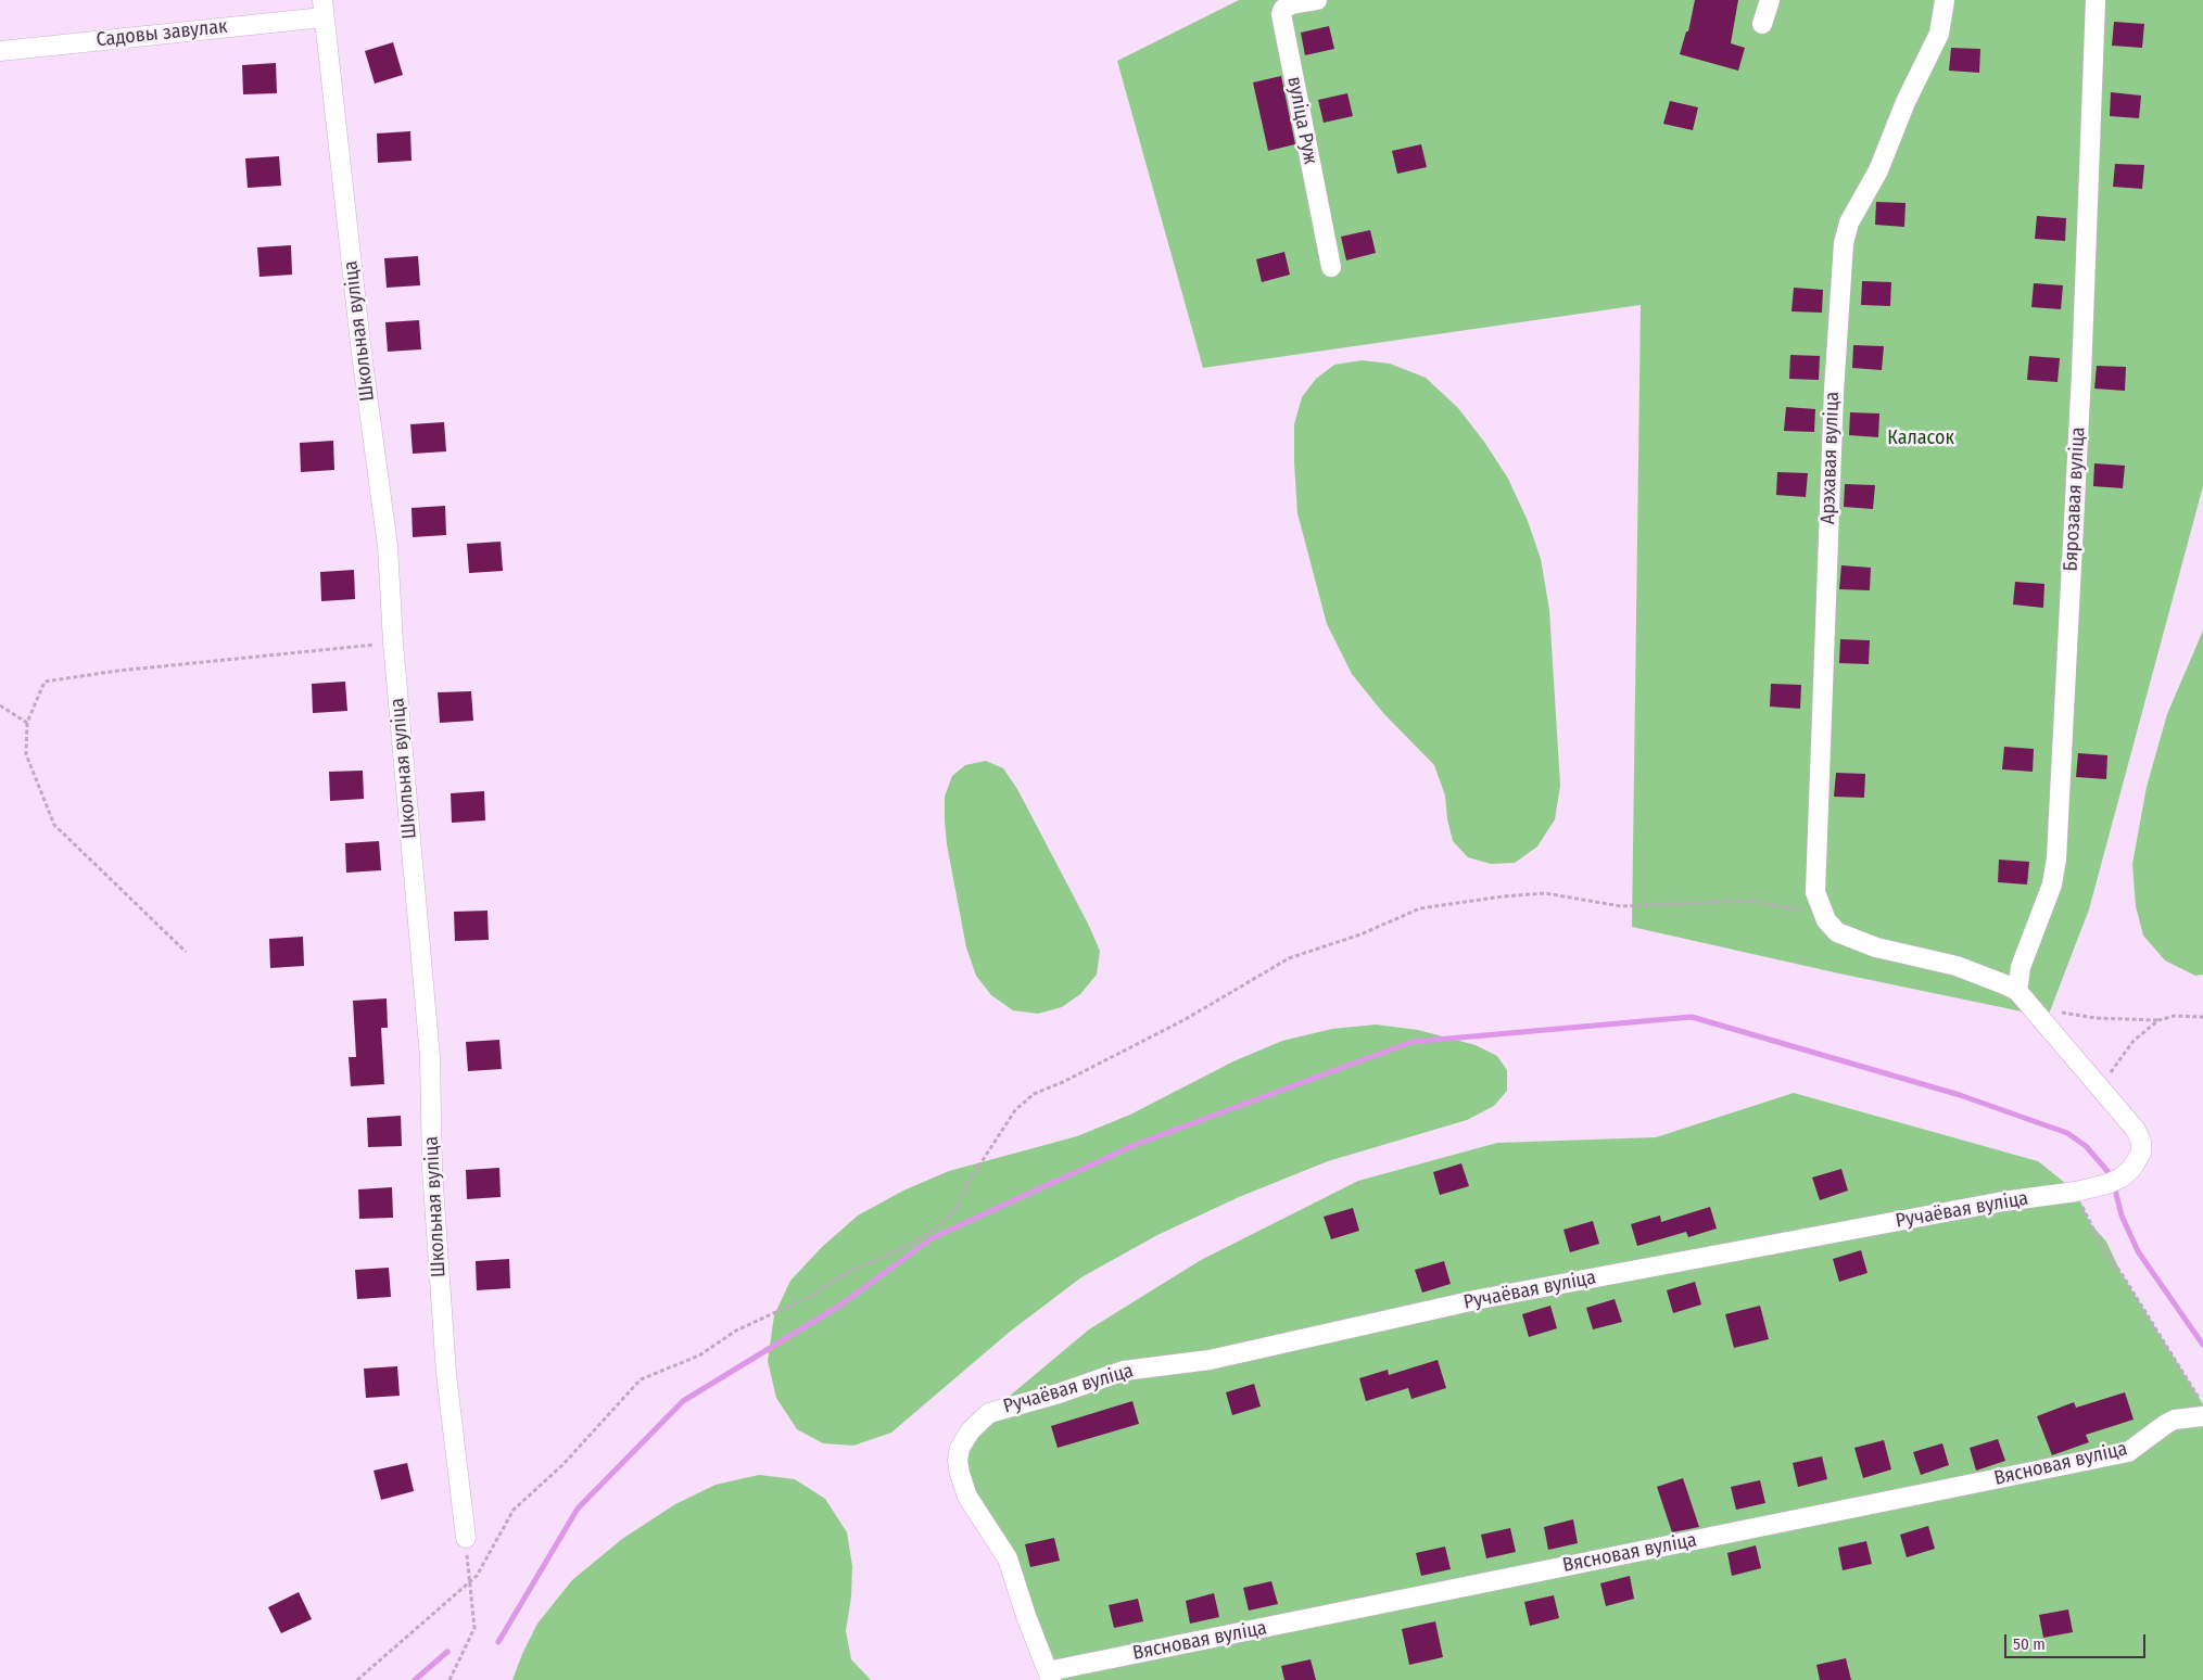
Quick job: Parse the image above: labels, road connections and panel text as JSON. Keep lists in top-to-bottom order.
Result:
{
  "streets": {
    "street": [
      "Садовы завулак",
      "вуліца Руж",
      "Школьная вуліца",
      "Арэхавая вуліца",
      "Бярозавая вуліца",
      "Ручаёвая вуліца",
      "Вясновая вуліца"
    ]
  },
  "crossings": [
    ["Садовы завулак", "Школьная вуліца"],
    ["Арэхавая вуліца", "Бярозавая вуліца"],
    ["Ручаёвая вуліца", "Вясновая вуліца"]
  ],
  "parks": ["Каласок"],
  "scale_bar": "50 m"
}
